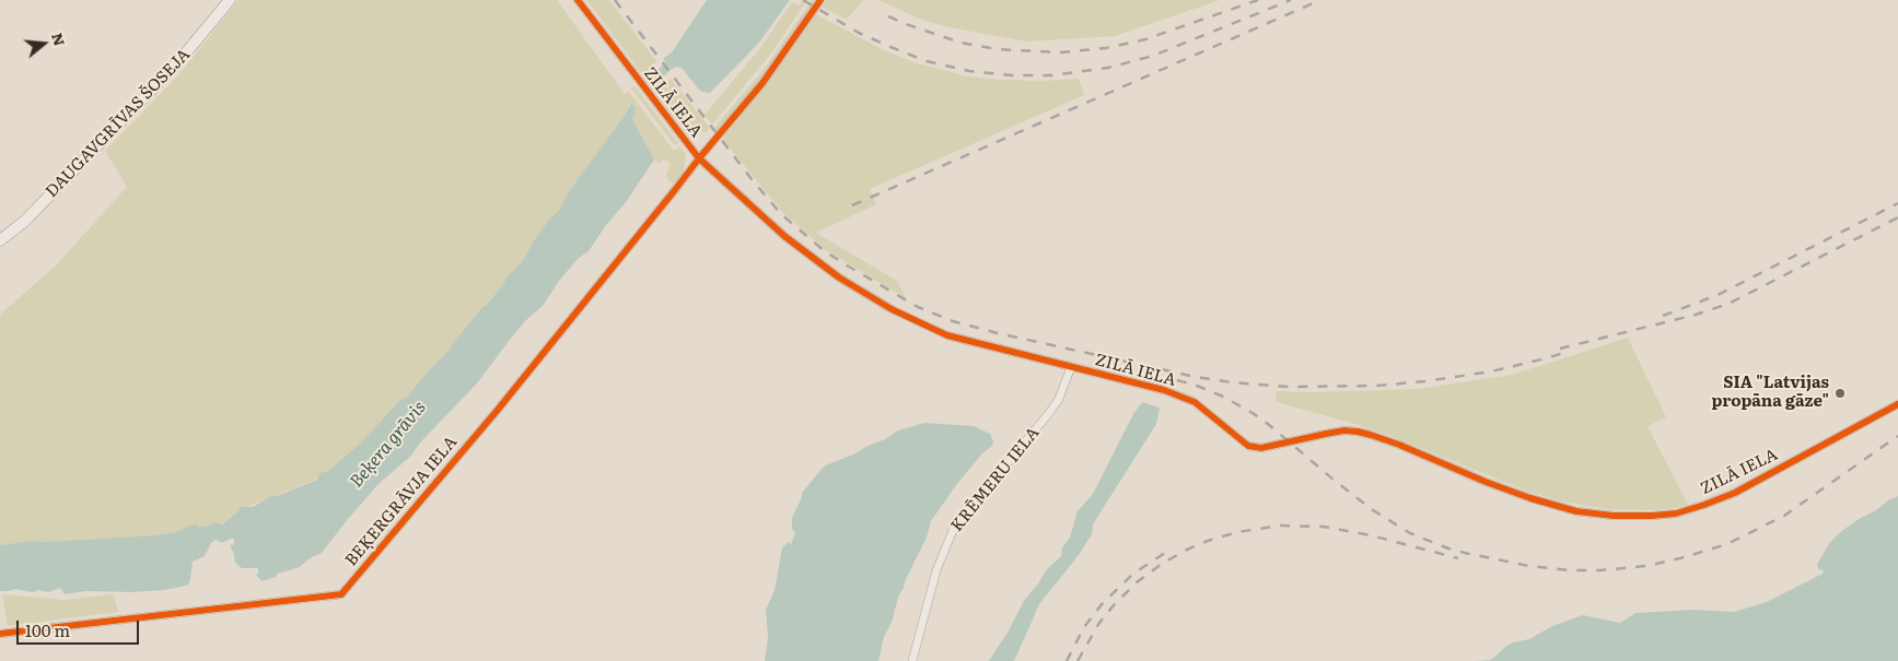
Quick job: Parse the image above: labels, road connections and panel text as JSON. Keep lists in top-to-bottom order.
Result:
{
  "streets": {
    "main road": ["DAUGAVGRĪVAS ŠOSEJA"],
    "street": ["ZILĀ IELA", "KRĒMERU IELA", "BEĶERGRĀVJA IELA"]
  },
  "crossings": [
    ["ZILĀ IELA", "KRĒMERU IELA"],
    ["ZILĀ IELA", "BEĶERGRĀVJA IELA"]
  ],
  "water": ["Beķera grāvis"],
  "places": ["SIA \"Latvijas propāna gāze\""],
  "scale_bar": "100 m",
  "north": "right"
}
